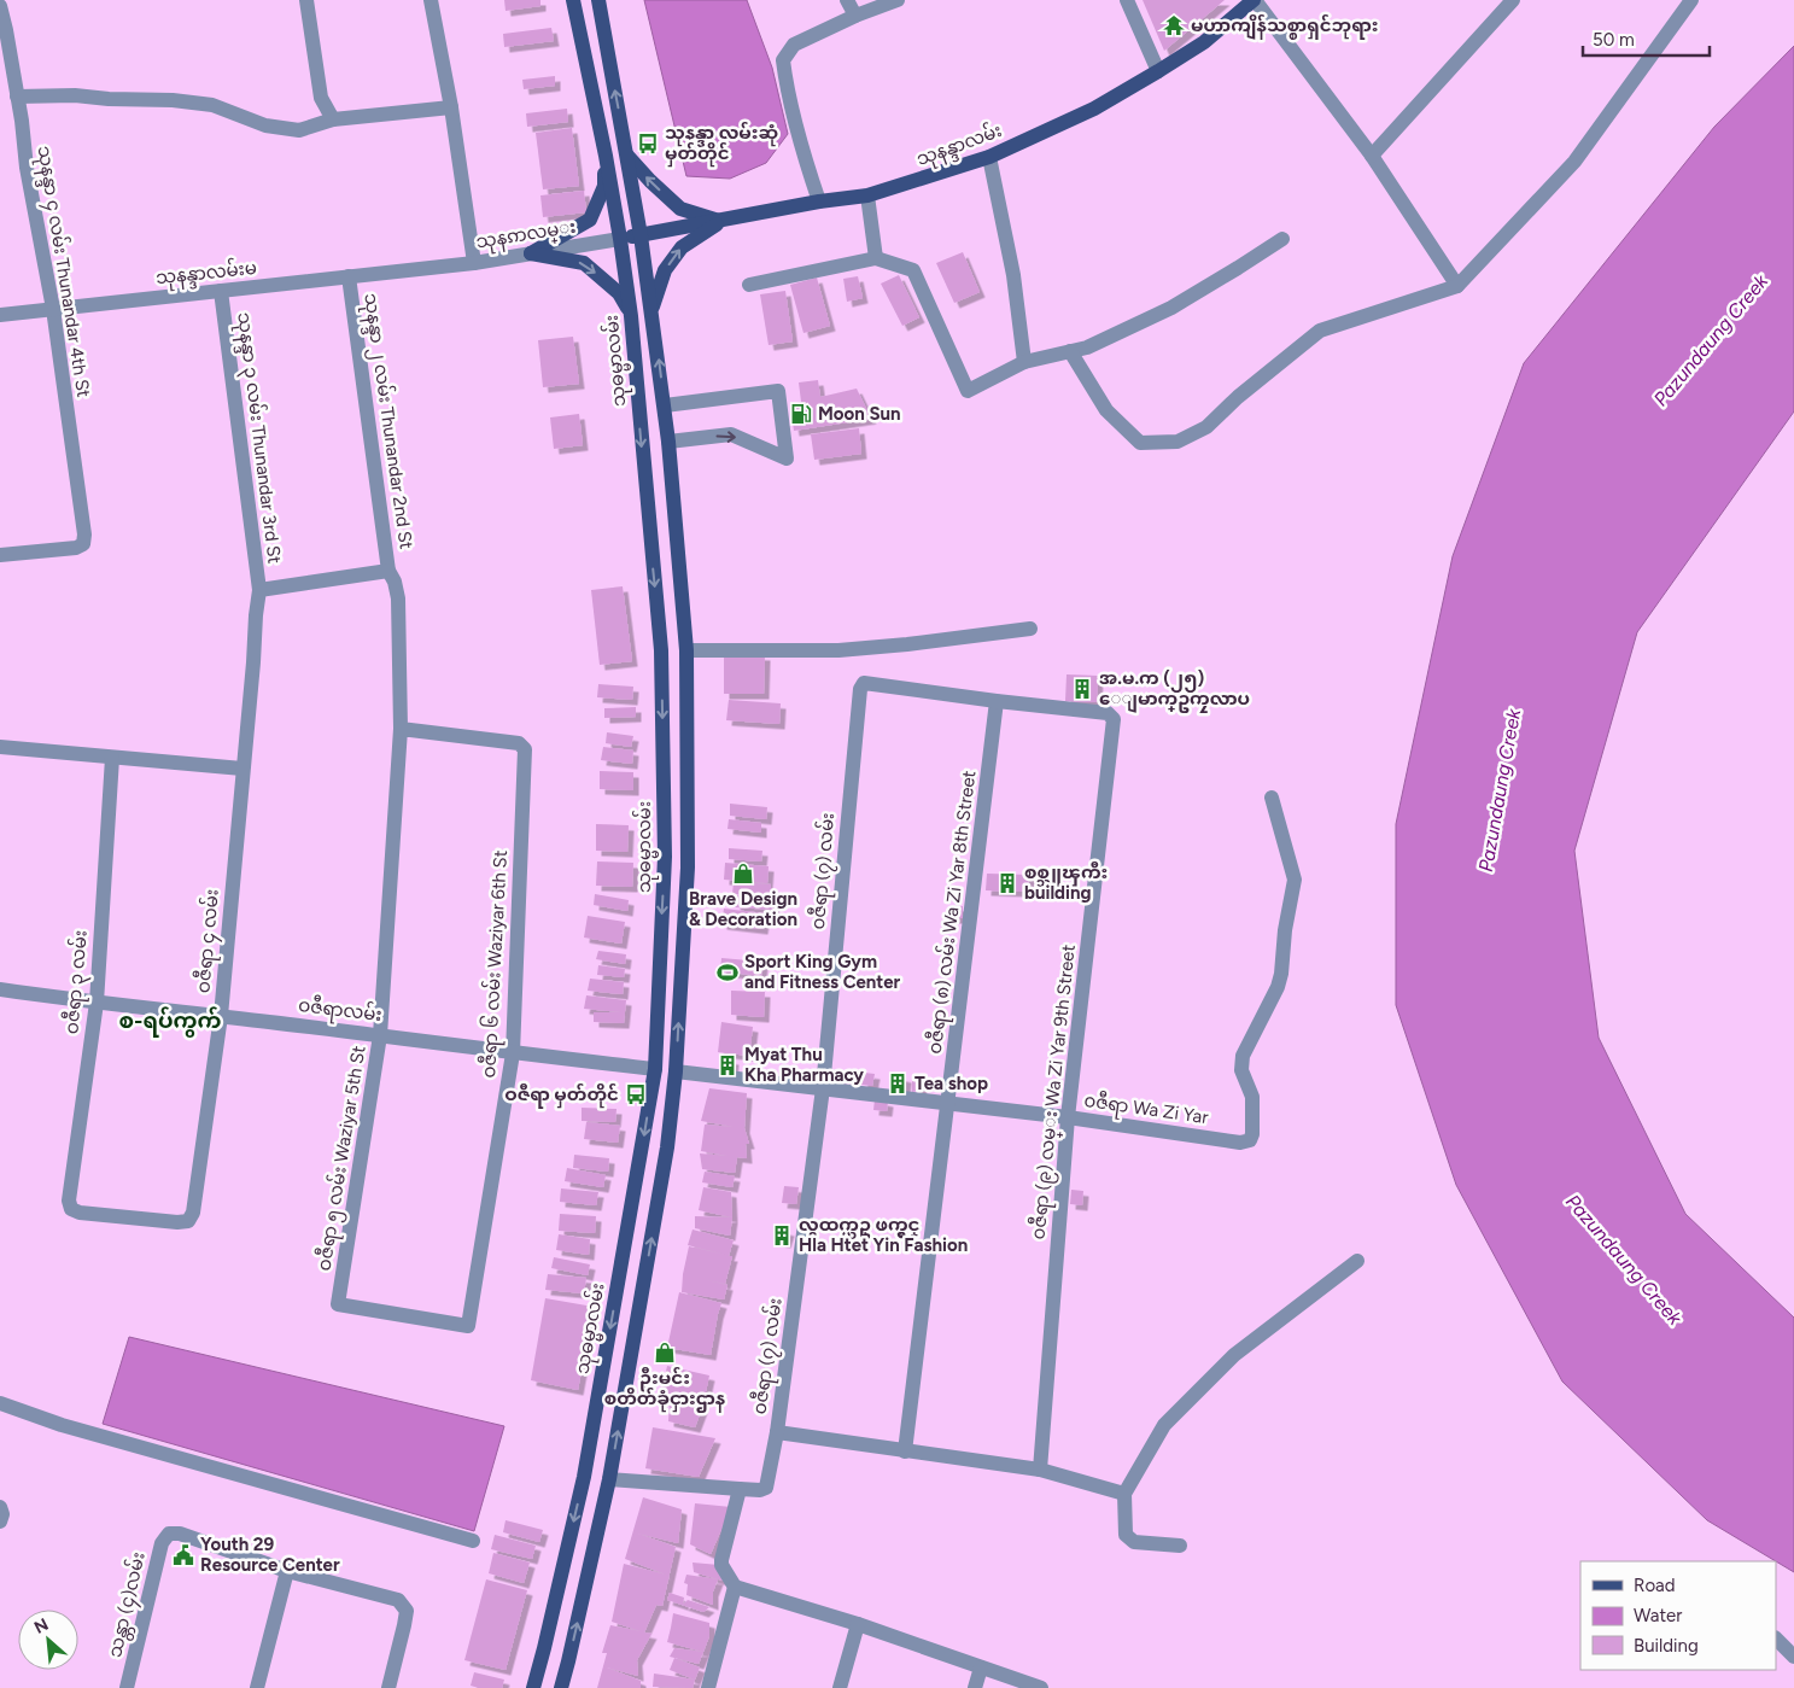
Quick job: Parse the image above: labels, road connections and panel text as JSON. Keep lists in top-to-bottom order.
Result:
{
  "streets": {
    "main road": [
      "သုနန္ဒာလမ်း",
      "သုနၵာလမ္း",
      "သုဓမ္မာလမ်း",
      "ဝဇီရာလမ်း"
    ],
    "street": [
      "သုနန္ဒာ ၄ လမ်း Thunandar 4th St",
      "သုနန္ဒာလမ်းမ",
      "သုနန္ဒာ ၂ လမ်း Thunandar 2nd St",
      "သုနန္ဒာ ၃ လမ်း Thunandar 3rd St",
      "၀ဇီရာ (၇) လမ်း",
      "၀ဇီရာ (၈) လမ်း Wa Zi Yar 8th Street",
      "ဝဇီရာ ၄ လမ်း",
      "ဝဇီရာ ၆ လမ်း Waziyar 6th St",
      "ဝဇီရာ ၃ လမ်း",
      "၀ဇီရာ (၉) လမ္း Wa Zi Yar 9th Street",
      "၀ဇီရာ Wa Zi Yar",
      "ဝဇီရာ ၅ လမ်း Waziyar 5th St",
      "သန္တာ (၄)လမ်း"
    ]
  },
  "crossings": [
    ["သုနန္ဒာလမ်း", "သုနၵာလမ္း"],
    ["သုနၵာလမ္း", "သုနန္ဒာလမ်းမ"],
    ["သုနၵာလမ္း", "သုဓမ္မာလမ်း"],
    ["သုနန္ဒာ ၄ လမ်း Thunandar 4th St", "သုနန္ဒာလမ်းမ"],
    ["သုနန္ဒာလမ်းမ", "သုနန္ဒာ ၂ လမ်း Thunandar 2nd St"],
    ["သုနန္ဒာလမ်းမ", "သုနန္ဒာ ၃ လမ်း Thunandar 3rd St"],
    ["သုဓမ္မာလမ်း", "ဝဇီရာလမ်း"],
    ["သုနန္ဒာ ၂ လမ်း Thunandar 2nd St", "ဝဇီရာ ၆ လမ်း Waziyar 6th St"],
    ["သုနန္ဒာ ၂ လမ်း Thunandar 2nd St", "ဝဇီရာ ၅ လမ်း Waziyar 5th St"],
    ["သုနန္ဒာ ၃ လမ်း Thunandar 3rd St", "ဝဇီရာ ၄ လမ်း"],
    ["၀ဇီရာ (၇) လမ်း", "၀ဇီရာ (၈) လမ်း Wa Zi Yar 8th Street"],
    ["၀ဇီရာ (၇) လမ်း", "၀ဇီရာ (၉) လမ္း Wa Zi Yar 9th Street"],
    ["၀ဇီရာ (၇) လမ်း", "၀ဇီရာ Wa Zi Yar"],
    ["၀ဇီရာ (၈) လမ်း Wa Zi Yar 8th Street", "၀ဇီရာ (၉) လမ္း Wa Zi Yar 9th Street"],
    ["၀ဇီရာ (၈) လမ်း Wa Zi Yar 8th Street", "၀ဇီရာ Wa Zi Yar"],
    ["ဝဇီရာ ၄ လမ်း", "ဝဇီရာ ၃ လမ်း"],
    ["ဝဇီရာ ၄ လမ်း", "ဝဇီရာလမ်း"],
    ["ဝဇီရာ ၆ လမ်း Waziyar 6th St", "ဝဇီရာလမ်း"],
    ["ဝဇီရာ ၆ လမ်း Waziyar 6th St", "ဝဇီရာ ၅ လမ်း Waziyar 5th St"],
    ["ဝဇီရာ ၃ လမ်း", "ဝဇီရာလမ်း"],
    ["ဝဇီရာလမ်း", "၀ဇီရာ Wa Zi Yar"],
    ["ဝဇီရာလမ်း", "ဝဇီရာ ၅ လမ်း Waziyar 5th St"],
    ["၀ဇီရာ (၉) လမ္း Wa Zi Yar 9th Street", "၀ဇီရာ Wa Zi Yar"]
  ],
  "districts": ["စ-ရပ်ကွက်"],
  "water": ["Pazundaung Creek"],
  "places": {
    "temple": ["မဟာကျိန်သစ္စာရှင်ဘုရား"],
    "bus stop": ["သုနန္ဒာ လမ်းဆုံ မှတ်တိုင်", "ဝဇီရာ မှတ်တိုင်"],
    "fuel station": ["Moon Sun"],
    "building": [
      "အ.မ.က (၂၅) ေျမာက္ဥကၠလာပ",
      "စစ္သူၾကီး building",
      "Myat Thu Kha Pharmacy",
      "Tea shop",
      "လွထက္ယဥ္ ဖက္ရွင္ Hla Htet Yin Fashion"
    ],
    "shop": ["Brave Design & Decoration", "ဦးမင်း စတိတ်ခုံငှားဌာန"],
    "sports": ["Sport King Gym and Fitness Center"],
    "public building": ["Youth 29 Resource Center"]
  },
  "legend": ["Road", "Water", "Building"],
  "scale_bar": "50 m",
  "north": "top left"
}
